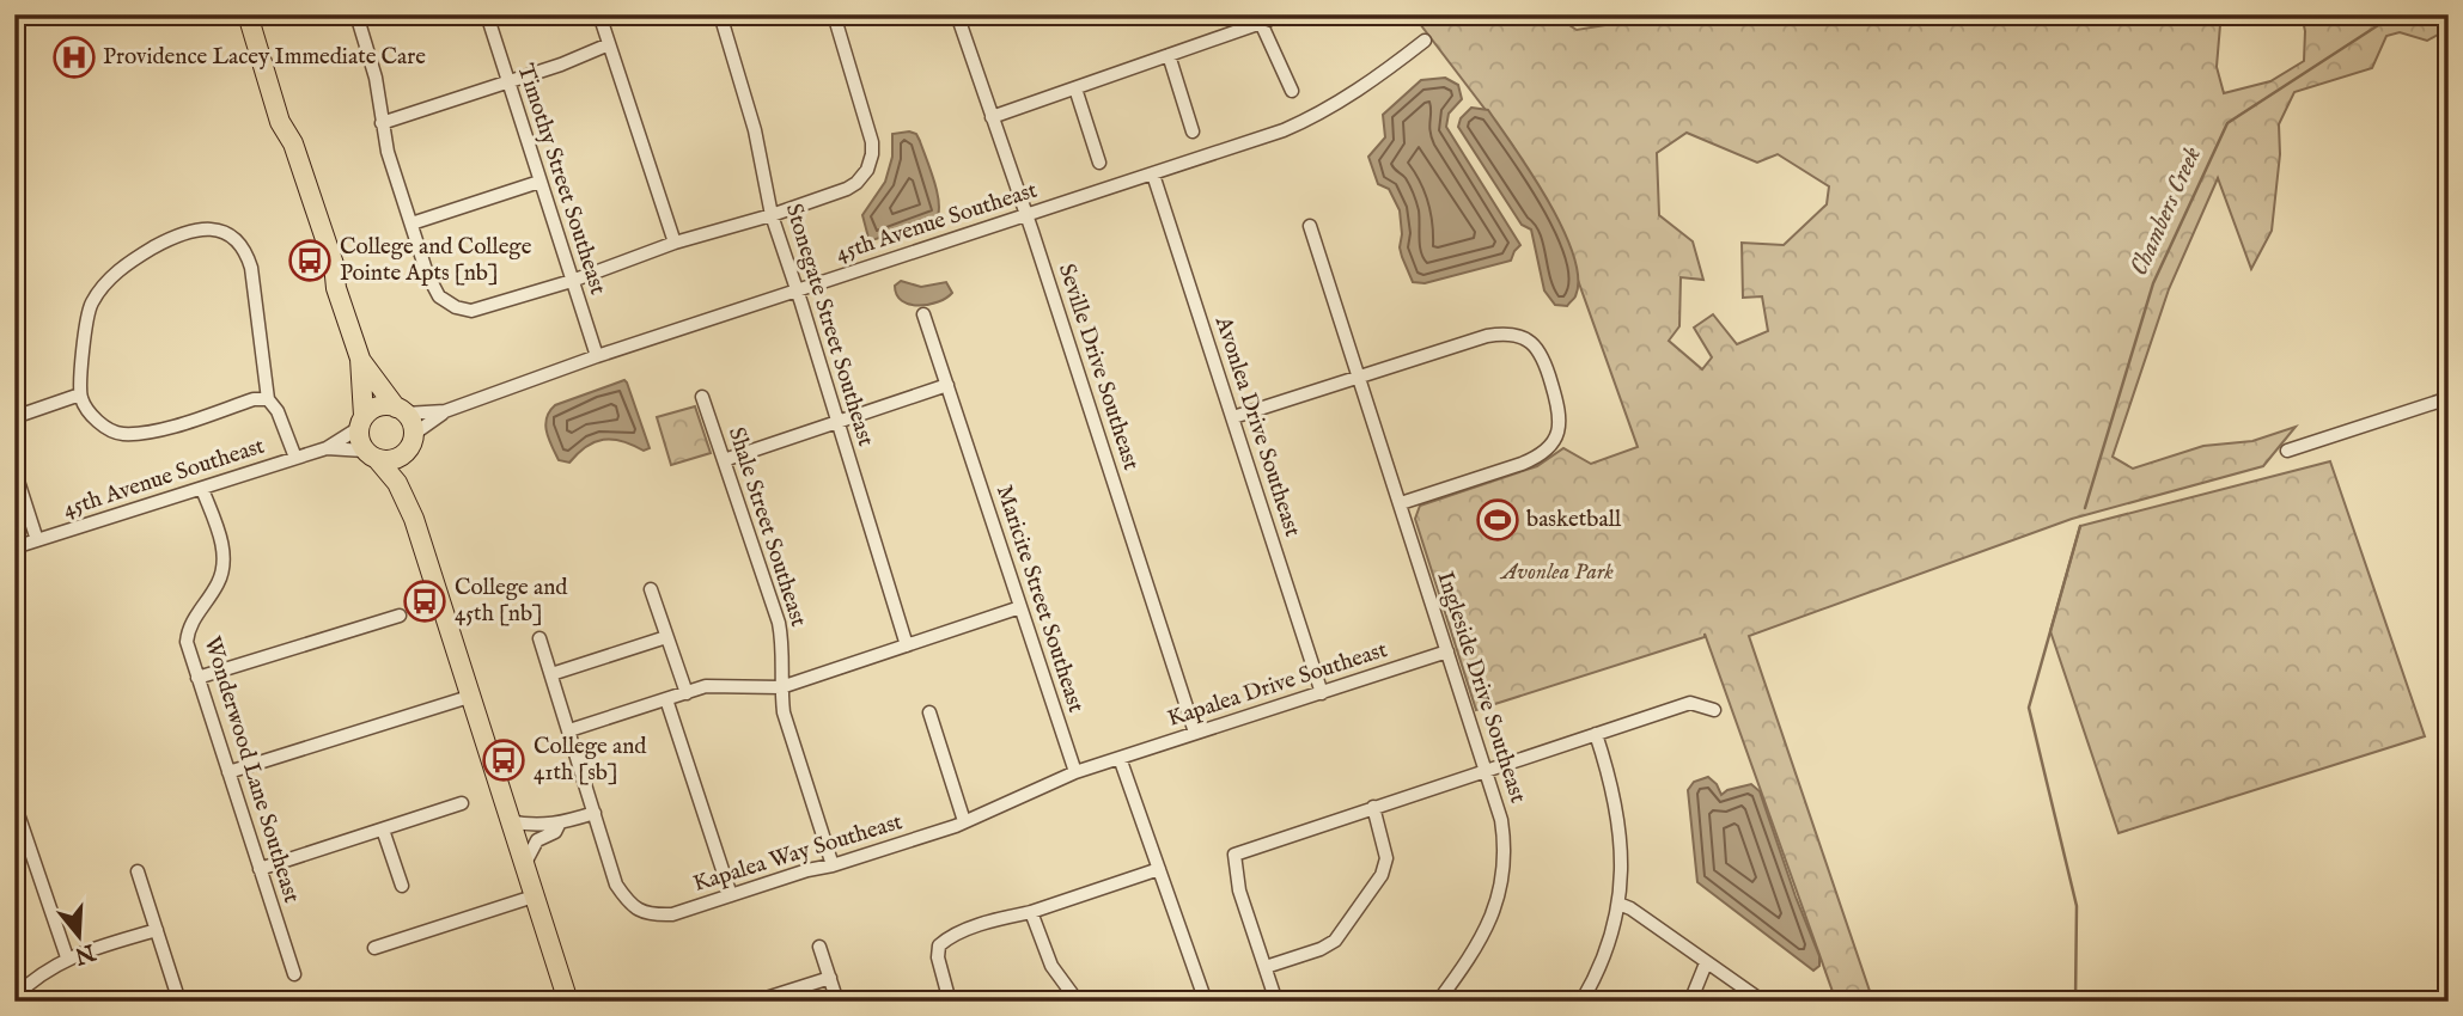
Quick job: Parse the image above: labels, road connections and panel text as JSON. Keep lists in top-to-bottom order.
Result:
{
  "streets": {
    "street": [
      "Timothy Street Southeast",
      "45th Avenue Southeast",
      "Stonegate Street Southeast",
      "Seville Drive Southeast",
      "Avonlea Drive Southeast",
      "Shale Street Southeast",
      "Maricite Street Southeast",
      "Kapalea Drive Southeast",
      "Ingleside Drive Southeast",
      "Wonderwood Lane Southeast",
      "Kapalea Way Southeast"
    ]
  },
  "crossings": [
    ["Timothy Street Southeast", "45th Avenue Southeast"],
    ["45th Avenue Southeast", "Stonegate Street Southeast"],
    ["45th Avenue Southeast", "Seville Drive Southeast"],
    ["45th Avenue Southeast", "Avonlea Drive Southeast"],
    ["45th Avenue Southeast", "Wonderwood Lane Southeast"],
    ["Seville Drive Southeast", "Kapalea Drive Southeast"],
    ["Avonlea Drive Southeast", "Kapalea Drive Southeast"],
    ["Shale Street Southeast", "Kapalea Way Southeast"],
    ["Maricite Street Southeast", "Kapalea Drive Southeast"],
    ["Kapalea Drive Southeast", "Ingleside Drive Southeast"]
  ],
  "water": ["Chambers Creek"],
  "parks": ["Avonlea Park"],
  "places": {
    "hospital": ["Providence Lacey Immediate Care"],
    "bus stop": ["College and College Pointe Apts [nb]", "College and 45th [nb]", "College and 41th [sb]"],
    "sports": ["basketball"]
  },
  "north": "bottom"
}
